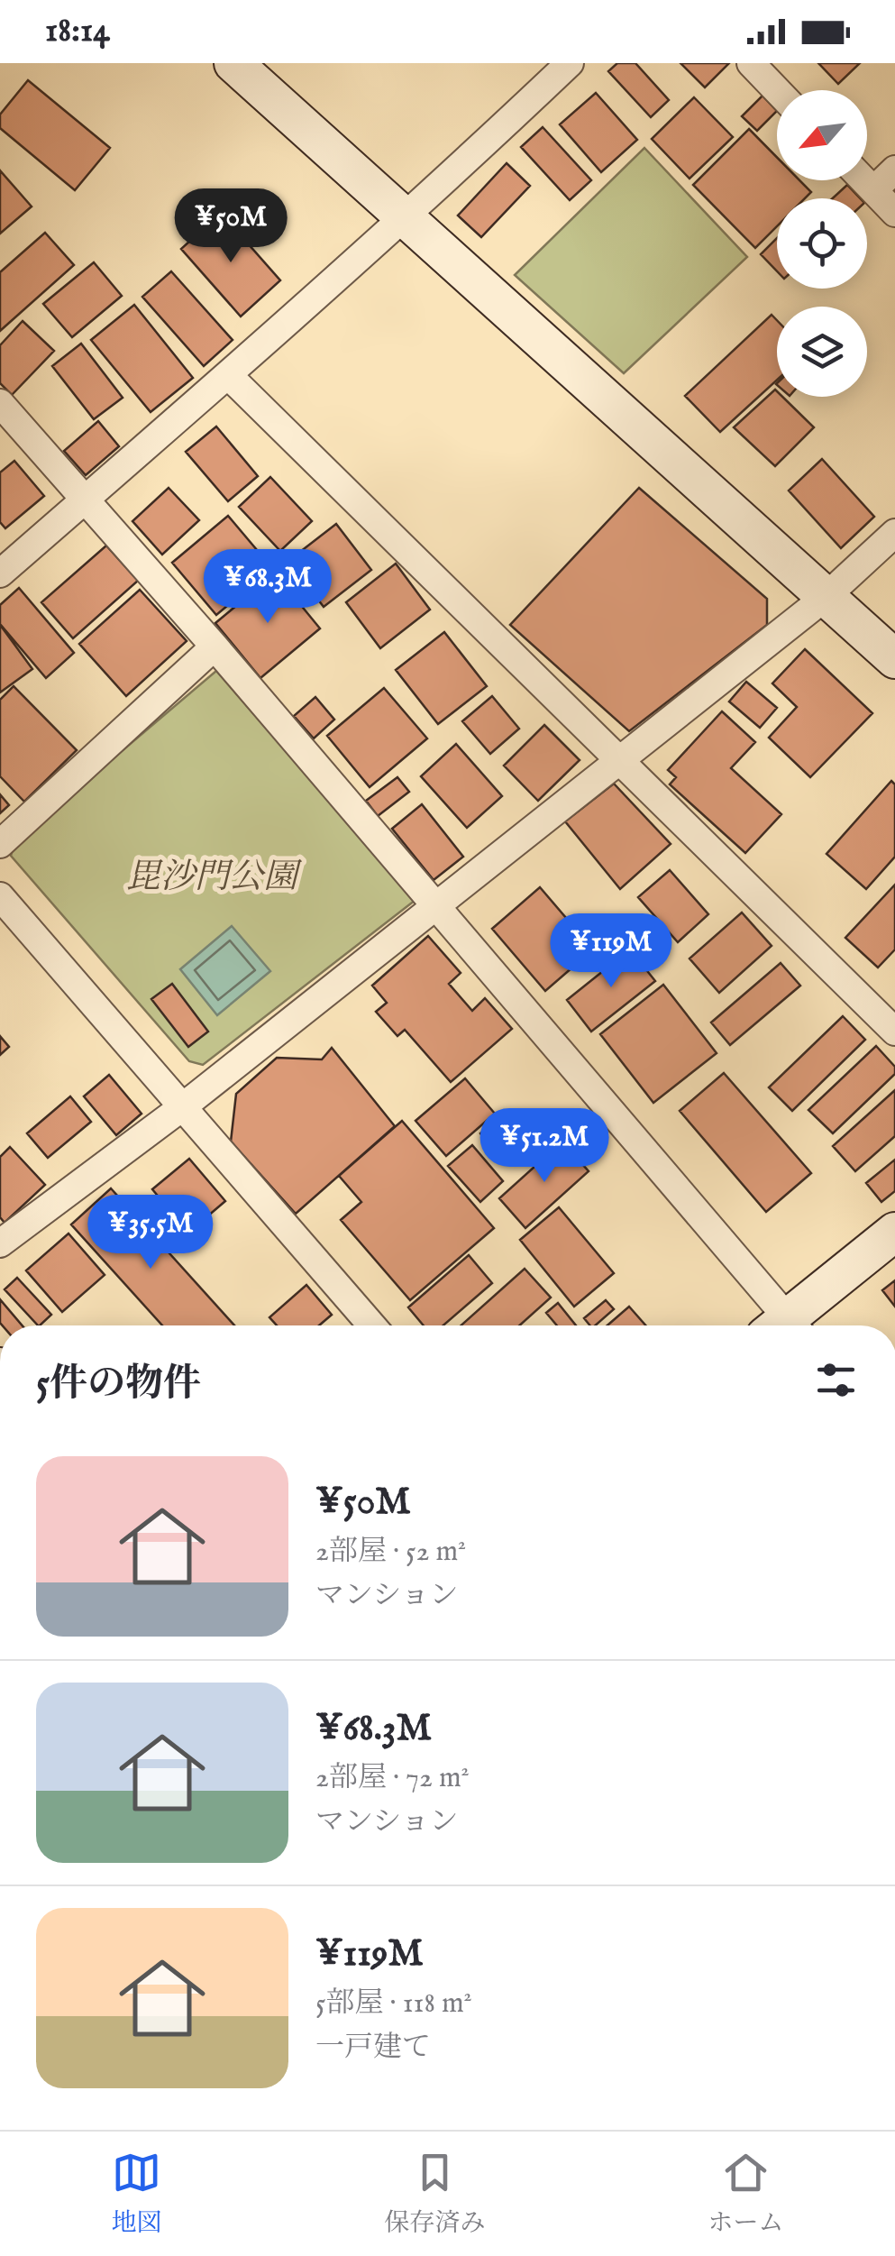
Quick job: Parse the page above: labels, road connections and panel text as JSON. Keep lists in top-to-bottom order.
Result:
{
  "parks": ["毘沙門公園"],
  "north": "bottom left",
  "page": {
    "status": "18:14",
    "price": [
      "¥50M",
      "¥68.3M",
      "¥119M",
      "¥51.2M",
      "¥35.5M"
    ],
    "heading": "5件の物件",
    "list": [
      {
        "name": "¥50M",
        "note": "2部屋 · 52 m² · マンション"
      },
      {
        "name": "¥68.3M",
        "note": "2部屋 · 72 m² · マンション"
      },
      {
        "name": "¥119M",
        "note": "5部屋 · 118 m² · 一戸建て"
      }
    ],
    "tabs": ["地図", "保存済み", "ホーム"]
  }
}
